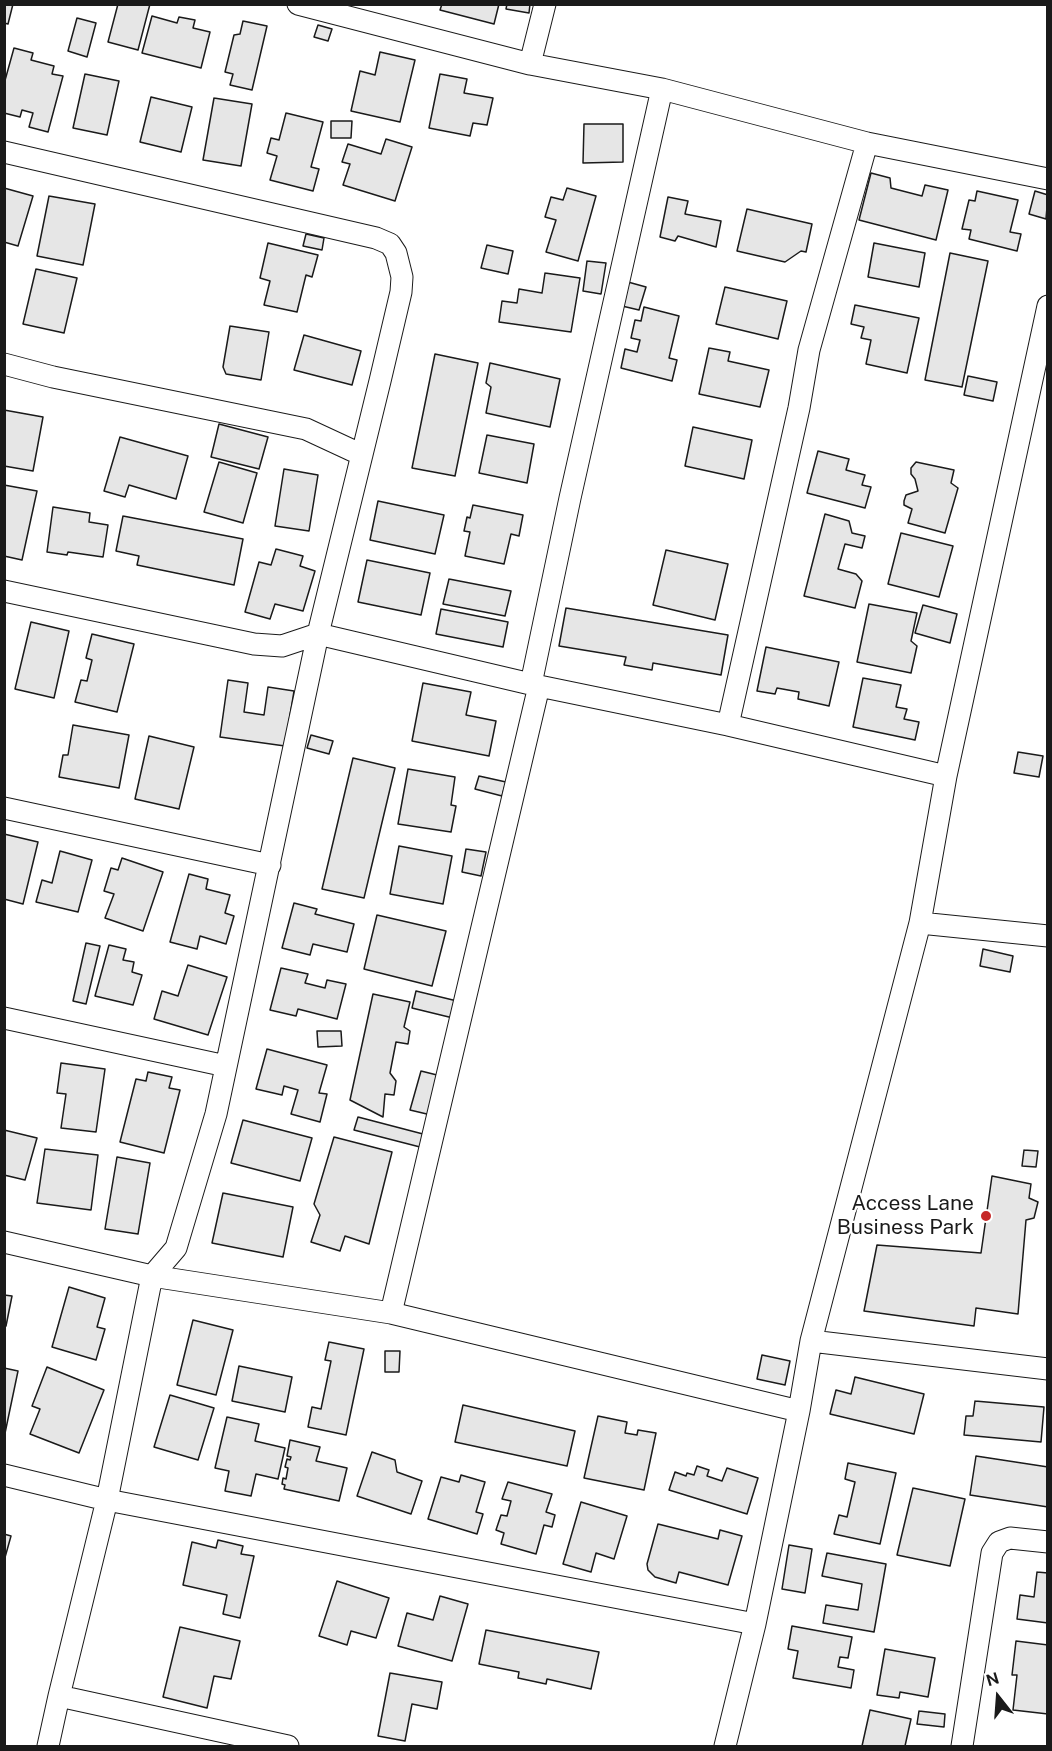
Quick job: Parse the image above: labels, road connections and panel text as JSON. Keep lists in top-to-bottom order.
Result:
{
  "places": ["Access Lane Business Park"],
  "north": "top"
}
